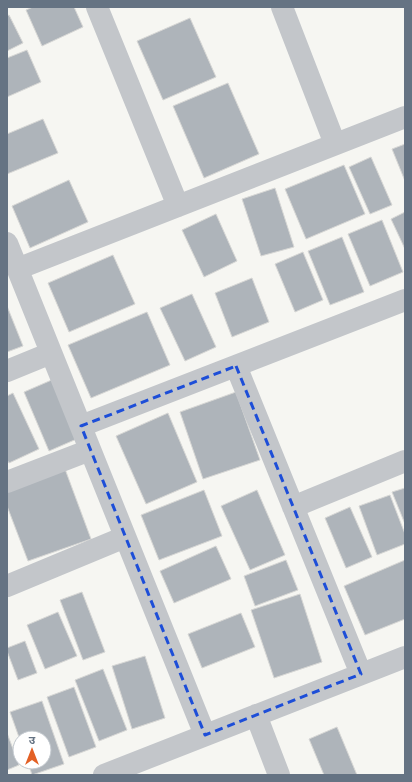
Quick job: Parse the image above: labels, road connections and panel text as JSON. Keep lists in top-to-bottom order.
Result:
{
  "north": "top"
}
